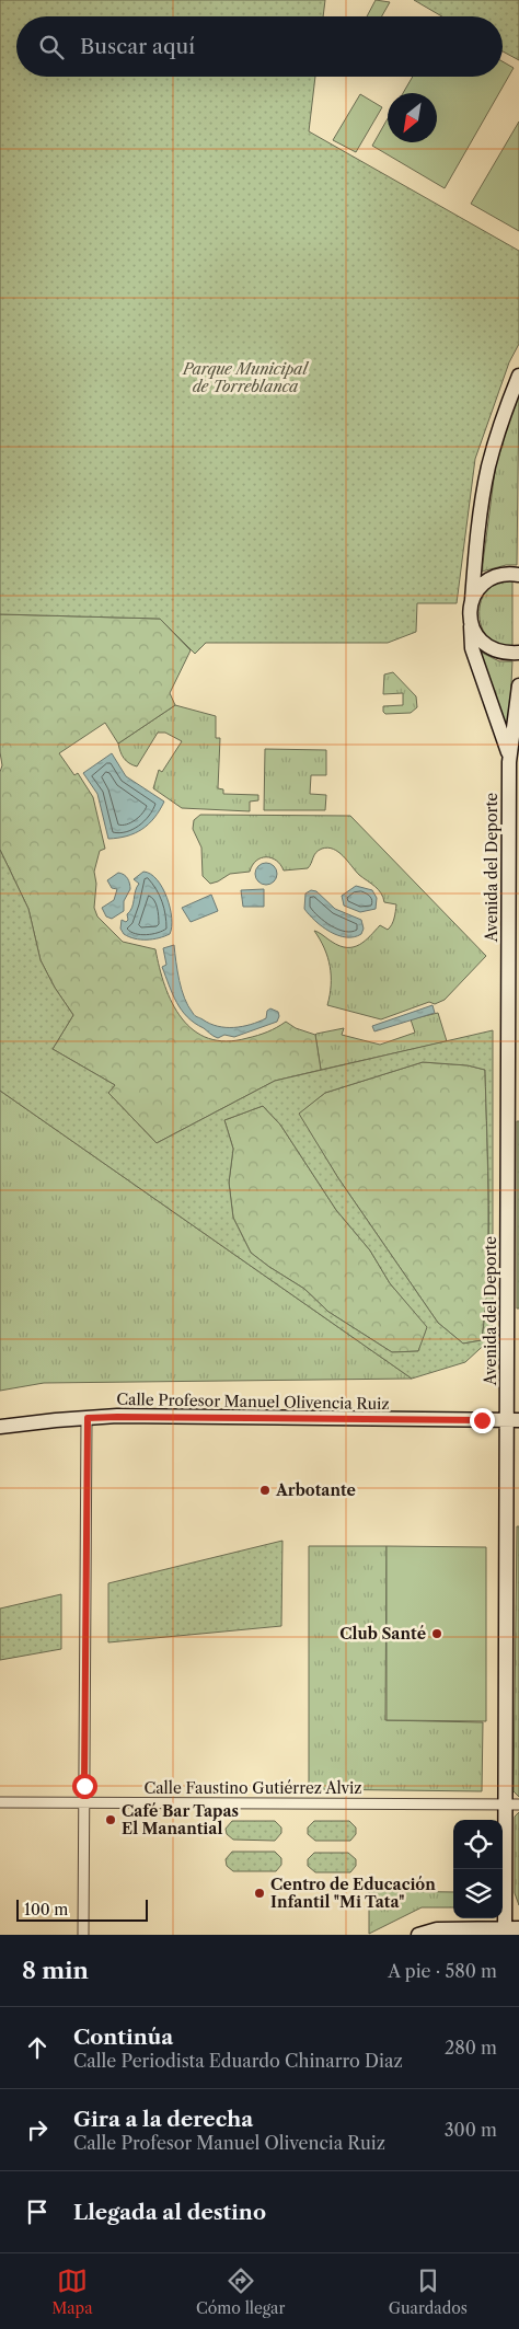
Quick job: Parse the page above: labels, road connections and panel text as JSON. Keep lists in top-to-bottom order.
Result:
{
  "streets": {
    "street": ["Avenida del Deporte", "Calle Profesor Manuel Olivencia Ruiz", "Calle Faustino Gutiérrez Alviz"]
  },
  "crossings": [
    ["Avenida del Deporte", "Calle Profesor Manuel Olivencia Ruiz"],
    ["Avenida del Deporte", "Calle Faustino Gutiérrez Alviz"]
  ],
  "parks": ["Parque Municipal de Torreblanca"],
  "places": [
    "Arbotante",
    "Club Santé",
    "Café Bar Tapas El Manantial",
    "Centro de Educación Infantil \"Mi Tata\""
  ],
  "scale_bar": "100 m",
  "north": "bottom left",
  "page": {
    "search": "Buscar aquí",
    "scale": "100 m",
    "heading": ["8 min", "A pie · 580 m"],
    "list": [
      ["Continúa", "Calle Periodista Eduardo Chinarro Diaz", "280 m"],
      ["Gira a la derecha", "Calle Profesor Manuel Olivencia Ruiz", "300 m"],
      "Llegada al destino"
    ],
    "nav": ["Mapa", "Cómo llegar", "Guardados"]
  }
}
